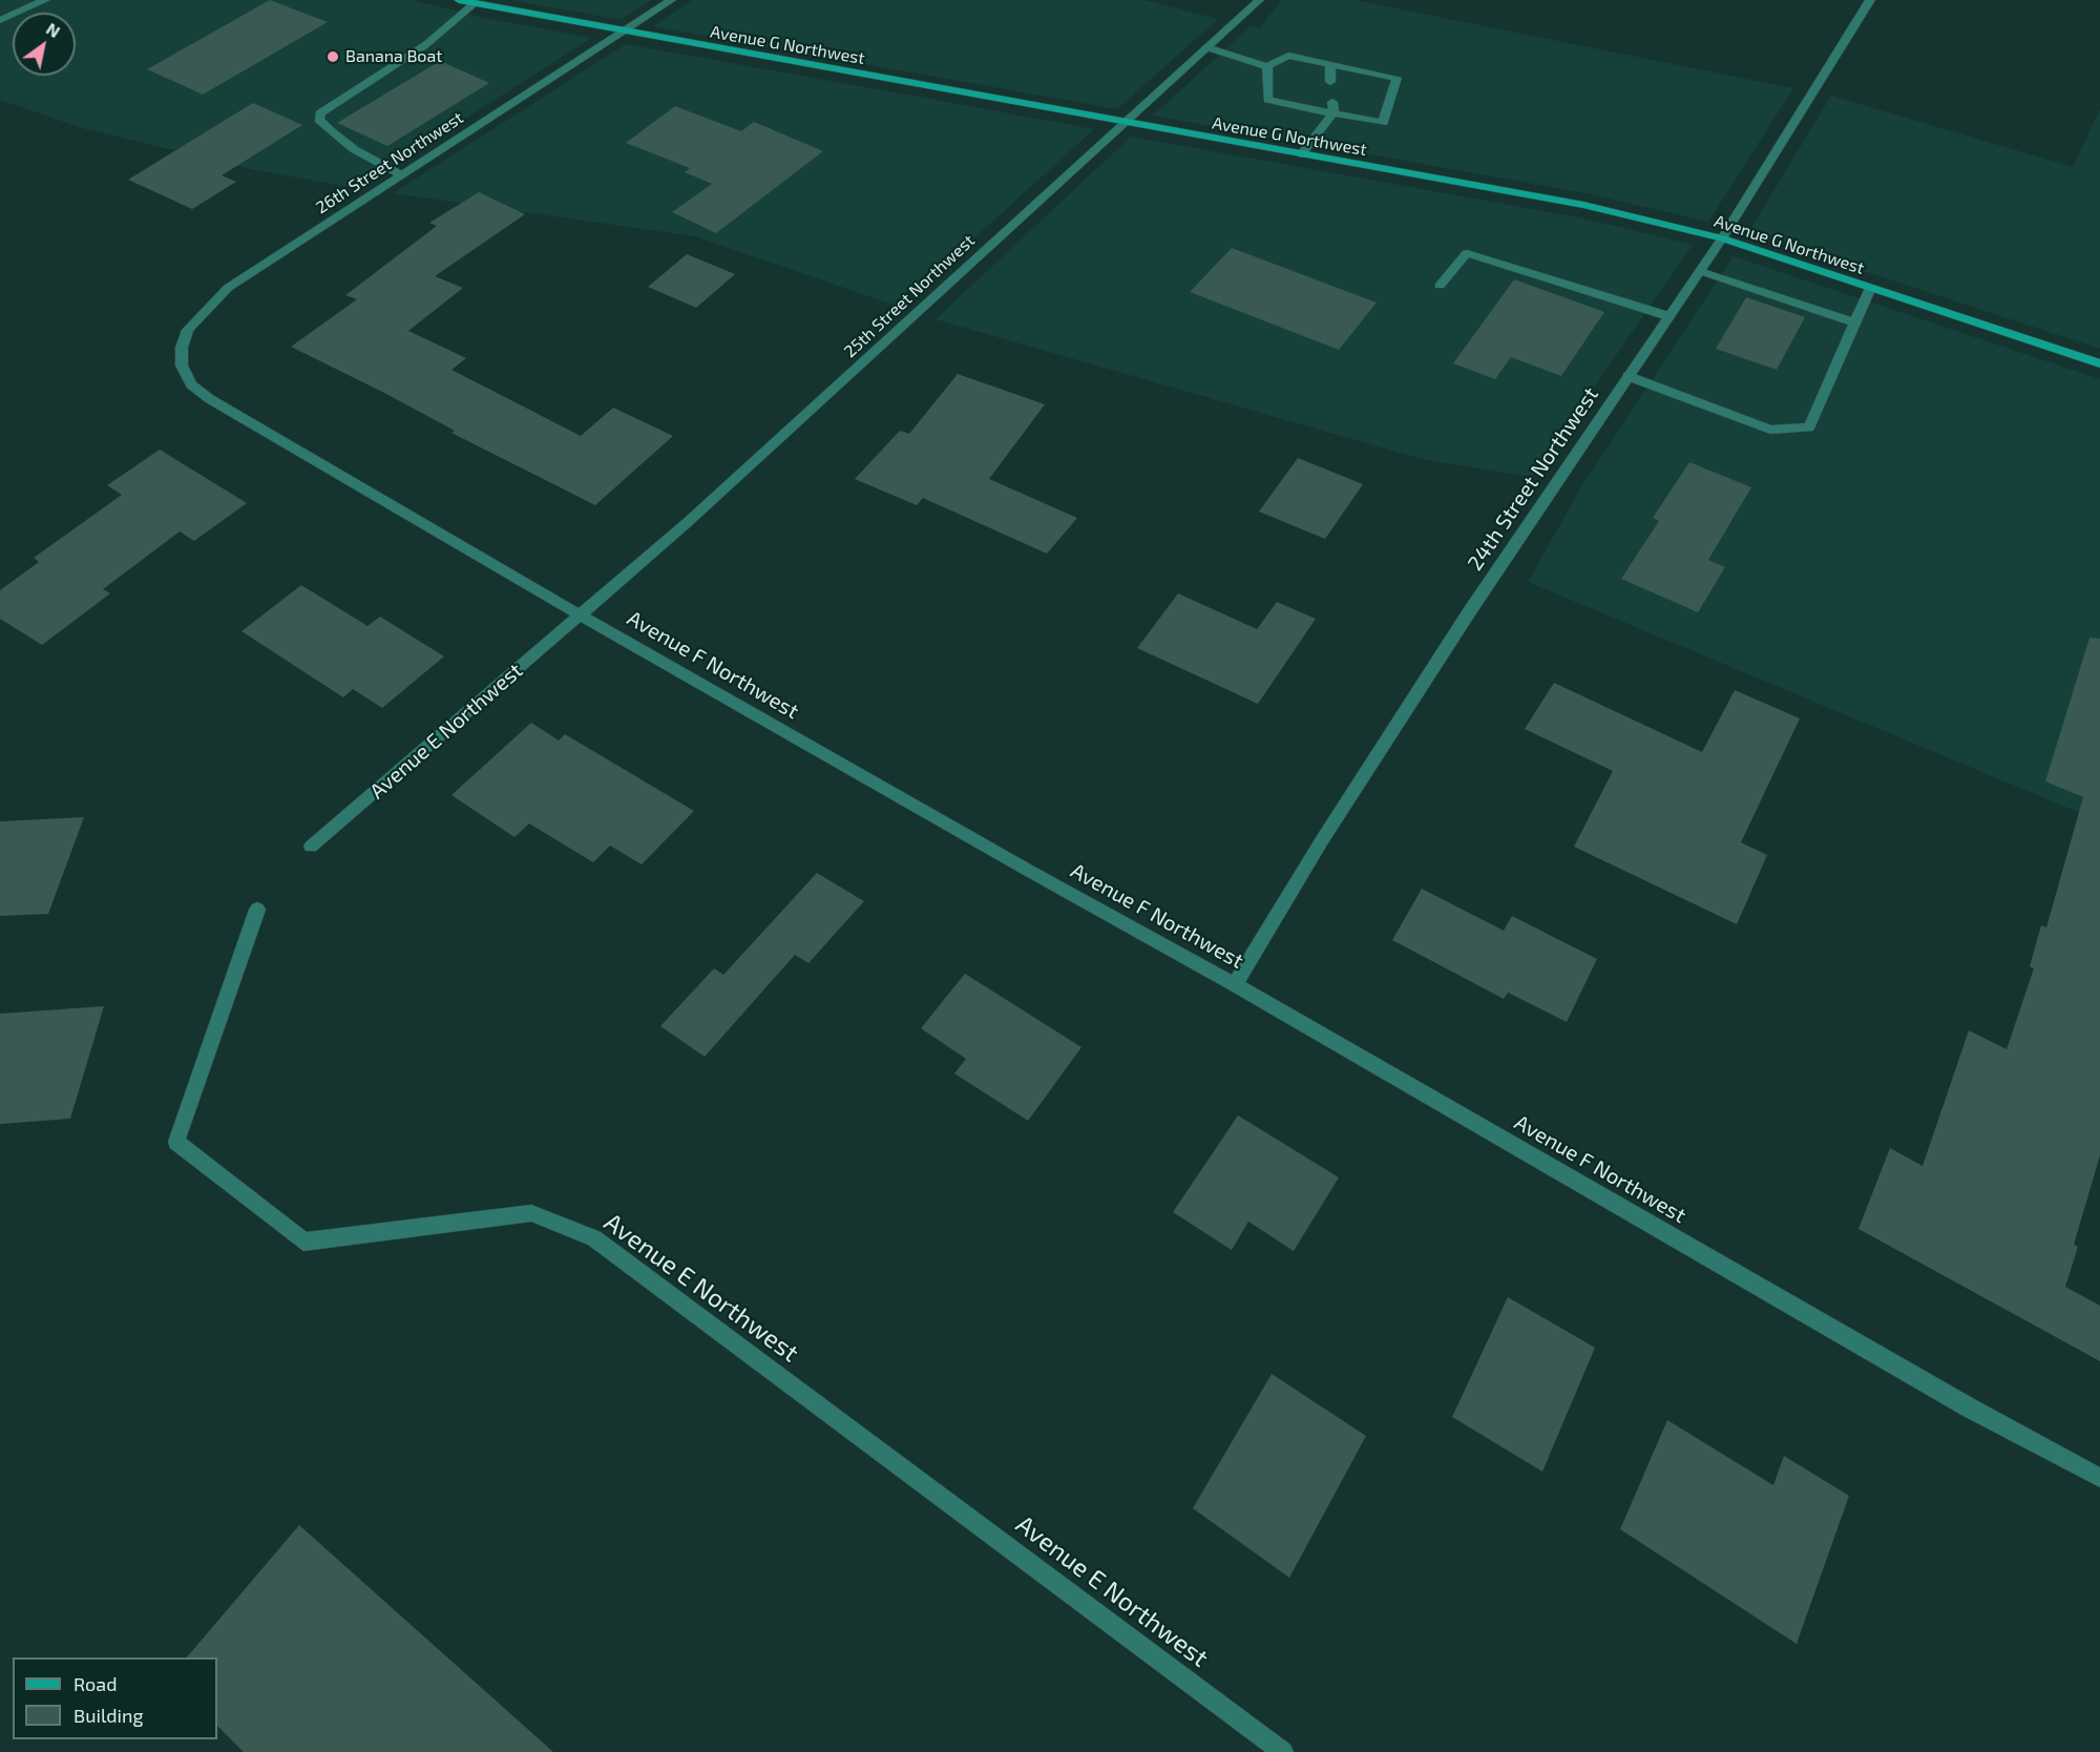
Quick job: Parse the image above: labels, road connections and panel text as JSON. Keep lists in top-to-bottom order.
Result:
{
  "streets": {
    "main road": ["Avenue G Northwest"],
    "street": [
      "26th Street Northwest",
      "25th Street Northwest",
      "24th Street Northwest",
      "Avenue F Northwest",
      "Avenue E Northwest"
    ]
  },
  "crossings": [
    ["Avenue G Northwest", "26th Street Northwest"],
    ["Avenue G Northwest", "25th Street Northwest"],
    ["Avenue G Northwest", "24th Street Northwest"],
    ["26th Street Northwest", "Avenue F Northwest"],
    ["25th Street Northwest", "Avenue F Northwest"],
    ["25th Street Northwest", "Avenue E Northwest"],
    ["24th Street Northwest", "Avenue F Northwest"],
    ["Avenue F Northwest", "Avenue E Northwest"]
  ],
  "places": ["Banana Boat"],
  "legend": ["Road", "Building"],
  "north": "top right"
}
